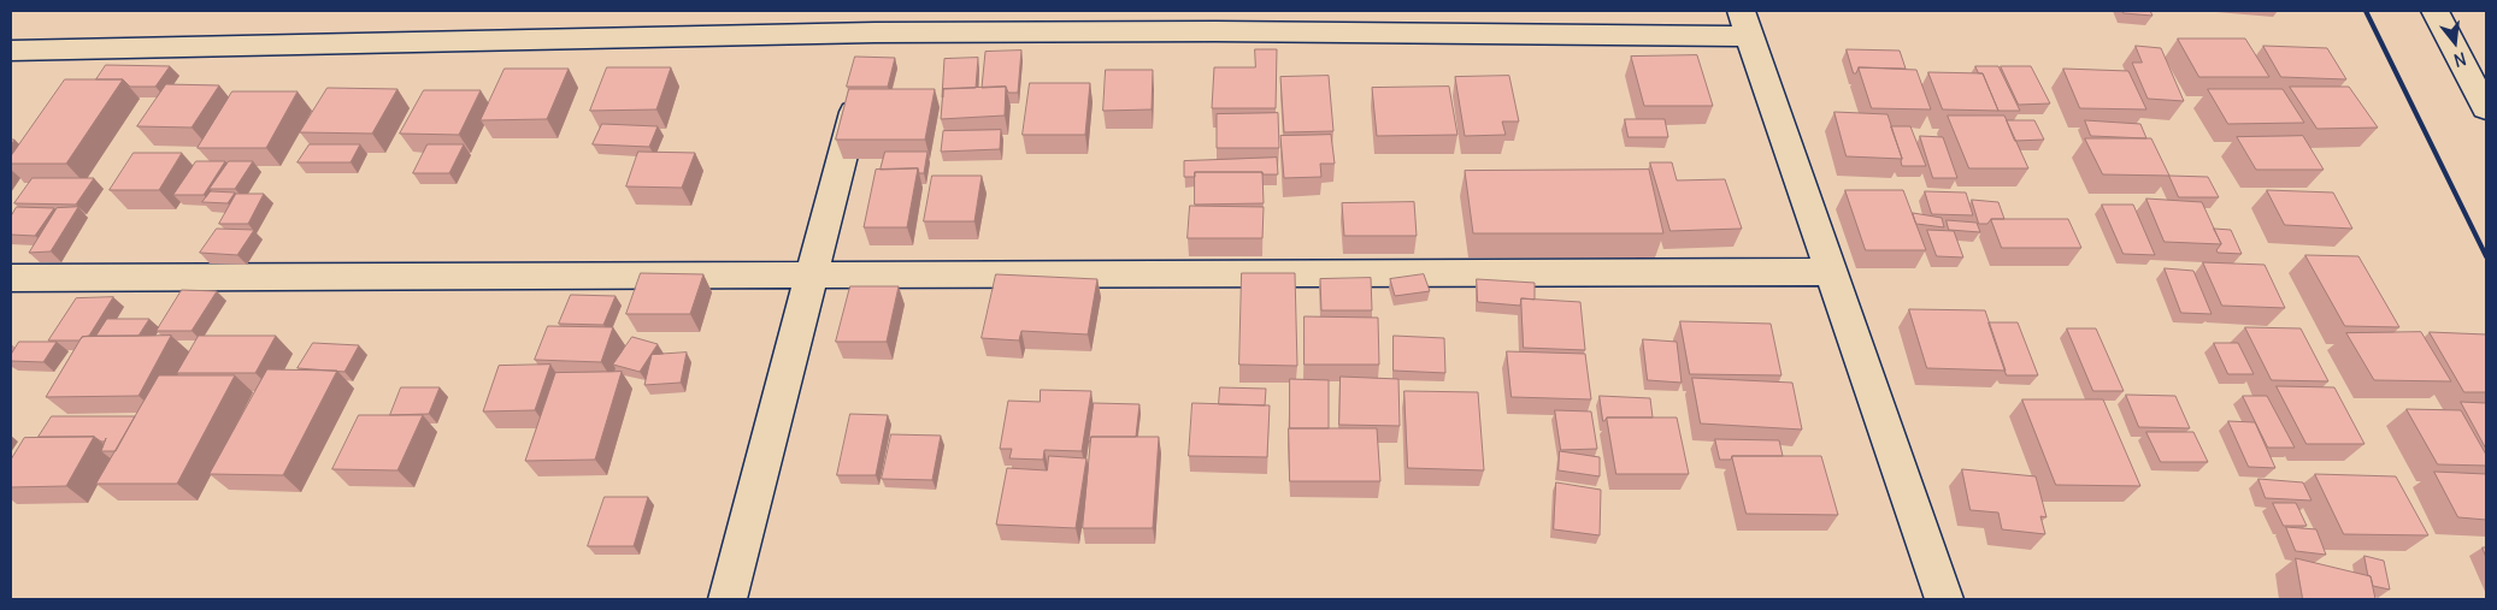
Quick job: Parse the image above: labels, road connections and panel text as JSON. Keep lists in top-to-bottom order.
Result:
{
  "north": "bottom"
}
